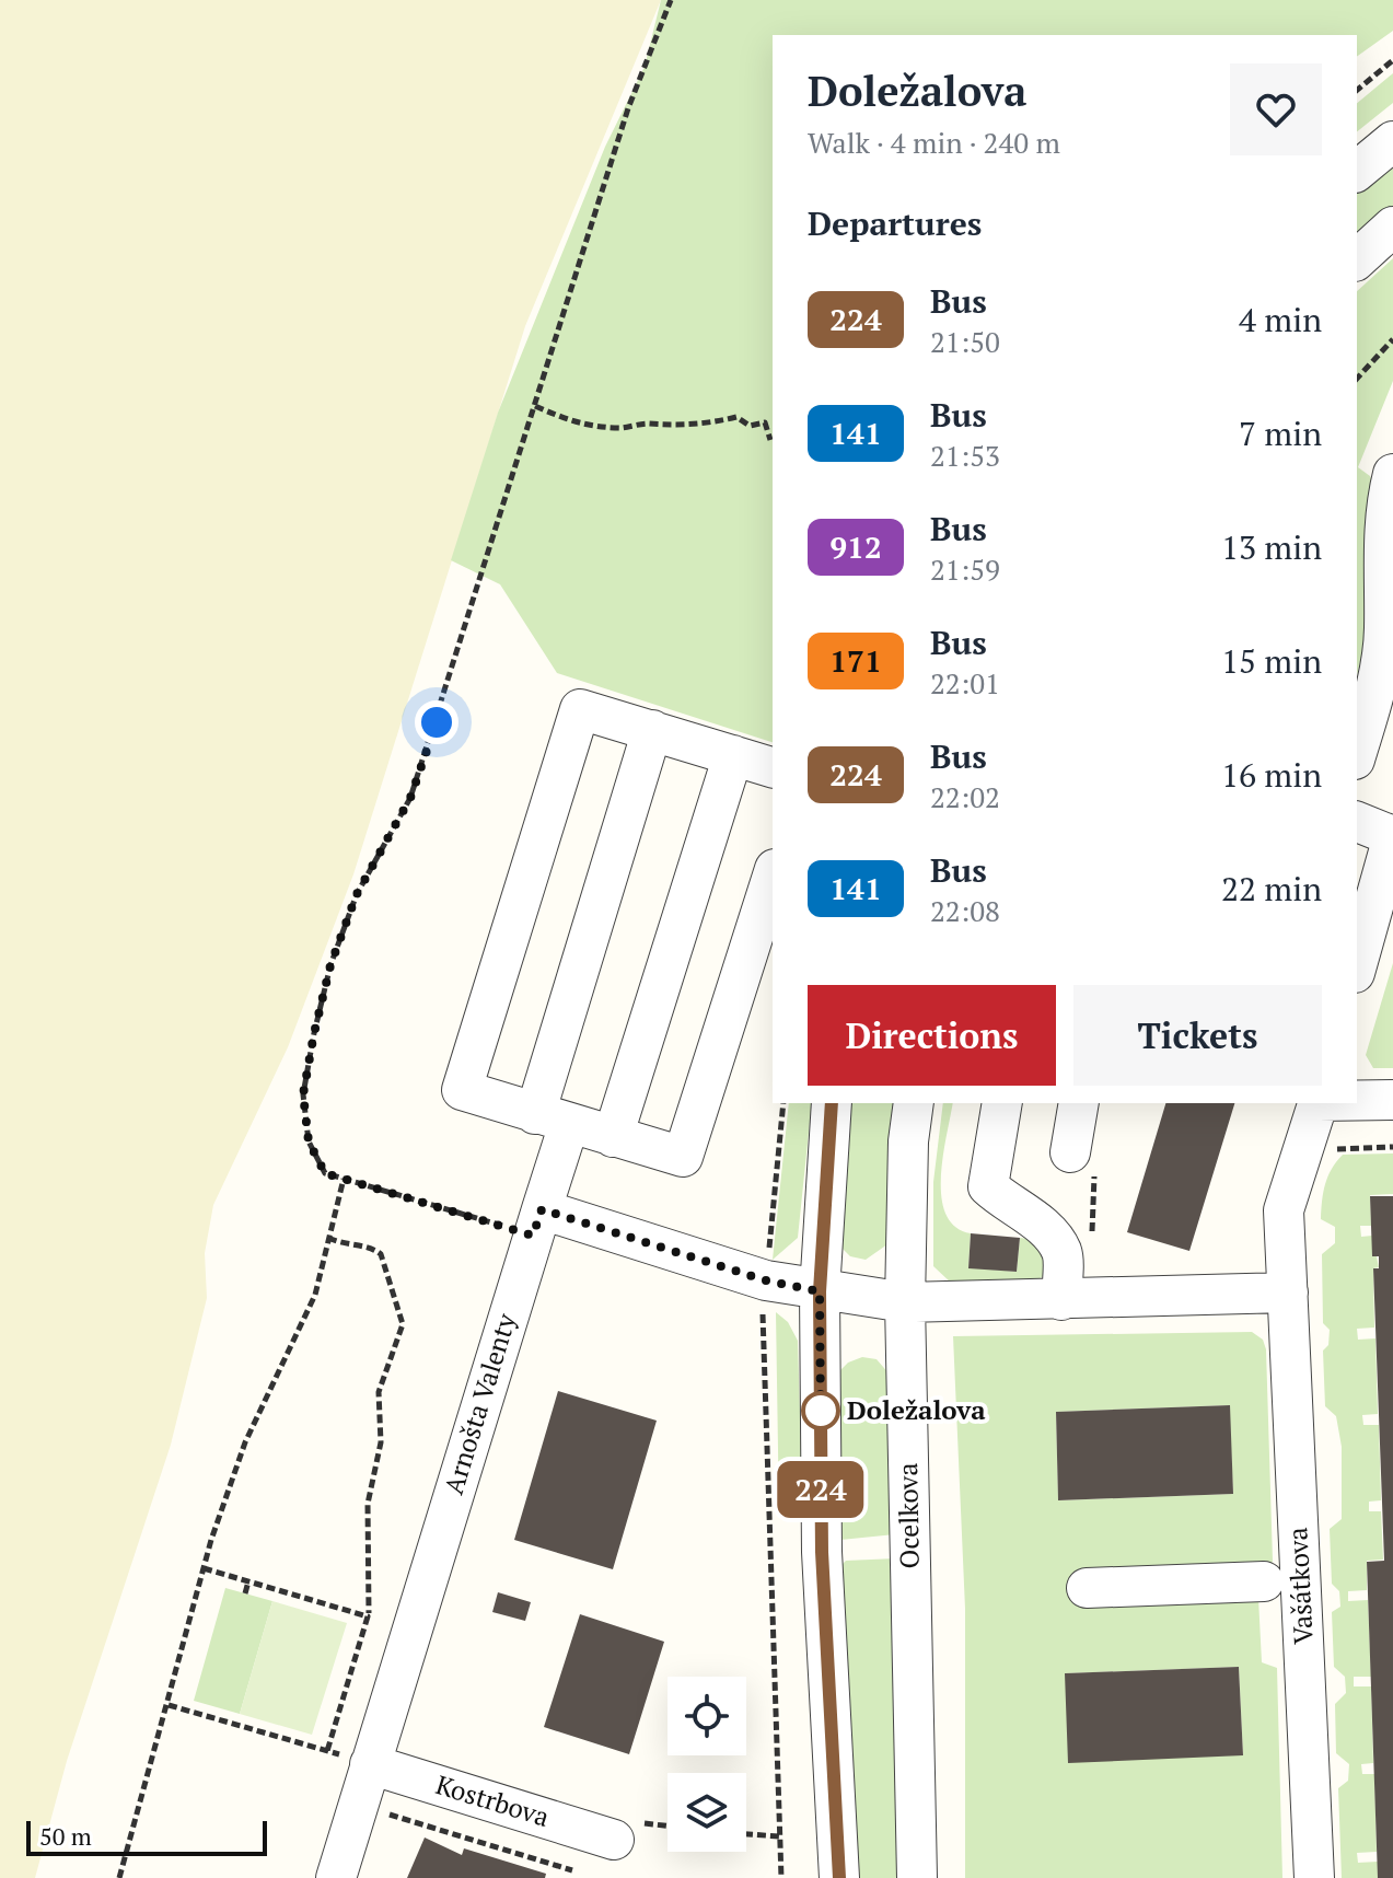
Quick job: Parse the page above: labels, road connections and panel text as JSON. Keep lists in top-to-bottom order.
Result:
{
  "streets": {
    "street": [
      "Arnošta Valenty",
      "Ocelkova",
      "Vašátkova",
      "Kostrbova"
    ]
  },
  "crossings": [
    ["Arnošta Valenty", "Kostrbova"]
  ],
  "places": ["Doležalova"],
  "lines": ["bus line 224"],
  "scale_bar": "50 m",
  "page": {
    "on_map": "224",
    "heading": [
      ["Doležalova", "Walk · 4 min · 240 m"],
      "Departures"
    ],
    "list": [
      {
        "mark": "224",
        "name": "Bus",
        "note": "21:50",
        "value": "4 min"
      },
      {
        "mark": "141",
        "name": "Bus",
        "note": "21:53",
        "value": "7 min"
      },
      {
        "mark": "912",
        "name": "Bus",
        "note": "21:59",
        "value": "13 min"
      },
      {
        "mark": "171",
        "name": "Bus",
        "note": "22:01",
        "value": "15 min"
      },
      {
        "mark": "224",
        "name": "Bus",
        "note": "22:02",
        "value": "16 min"
      },
      {
        "mark": "141",
        "name": "Bus",
        "note": "22:08",
        "value": "22 min"
      }
    ],
    "buttons": ["Directions", "Tickets"],
    "scale": "50 m"
  }
}
